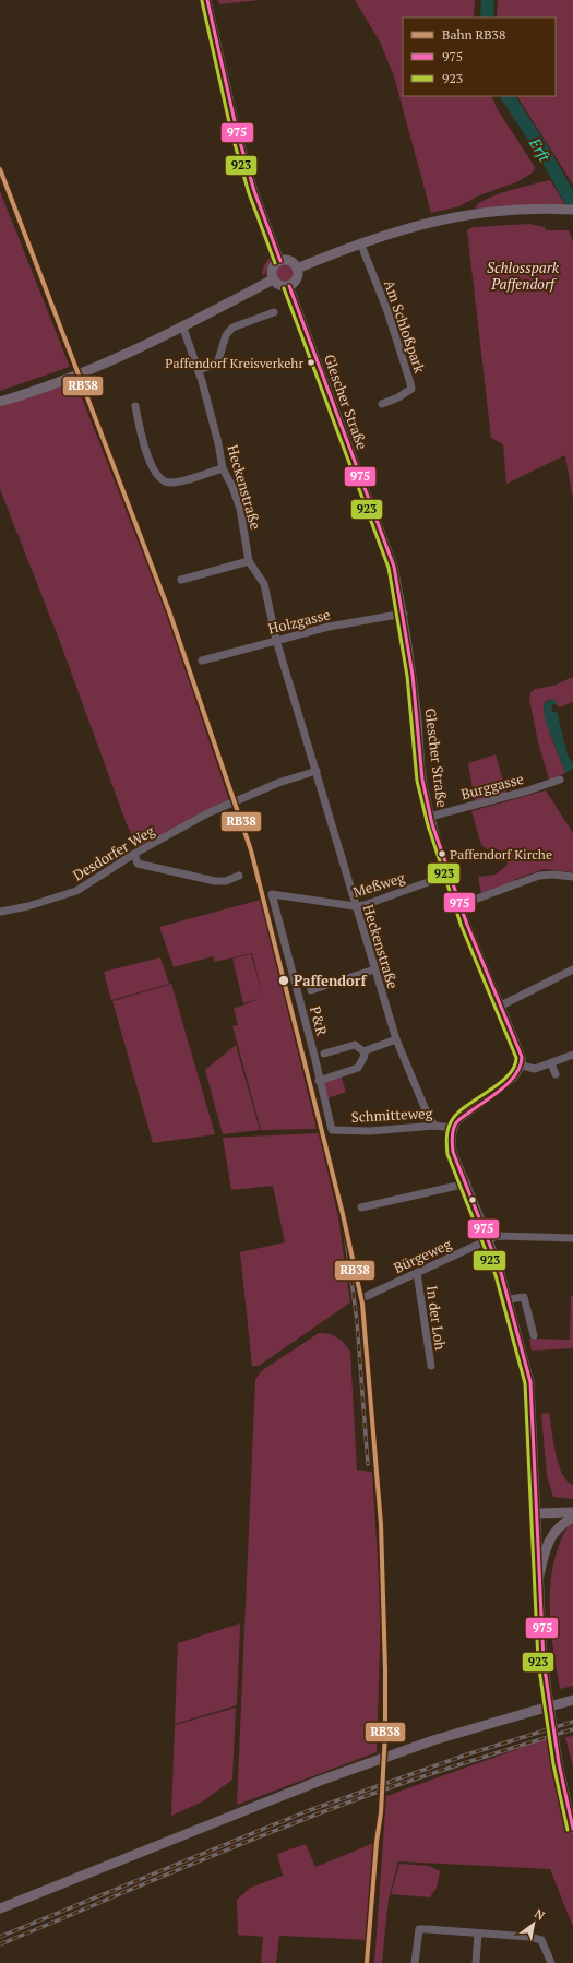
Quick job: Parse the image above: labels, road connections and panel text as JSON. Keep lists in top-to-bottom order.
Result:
{
  "streets": {
    "street": [
      "Am Schloßpark",
      "Glescher Straße",
      "Heckenstraße",
      "Holzgasse",
      "Burggasse",
      "Desdorfer Weg",
      "Meßweg",
      "P&R",
      "Schmitteweg",
      "Bürgeweg",
      "In der Loh"
    ]
  },
  "crossings": [
    ["Glescher Straße", "Holzgasse"],
    ["Glescher Straße", "Burggasse"],
    ["Heckenstraße", "Holzgasse"],
    ["Heckenstraße", "Desdorfer Weg"],
    ["Heckenstraße", "Meßweg"],
    ["Heckenstraße", "Schmitteweg"],
    ["Meßweg", "P&R"],
    ["P&R", "Schmitteweg"],
    ["Bürgeweg", "In der Loh"]
  ],
  "water": ["Erft"],
  "parks": ["Schlosspark Paffendorf"],
  "places": ["Paffendorf Kreisverkehr", "Paffendorf Kirche", "Paffendorf"],
  "lines": ["transit line 975", "transit line 923", "rail line RB38"],
  "legend": ["Bahn RB38", "975", "923"],
  "north": "top right"
}
